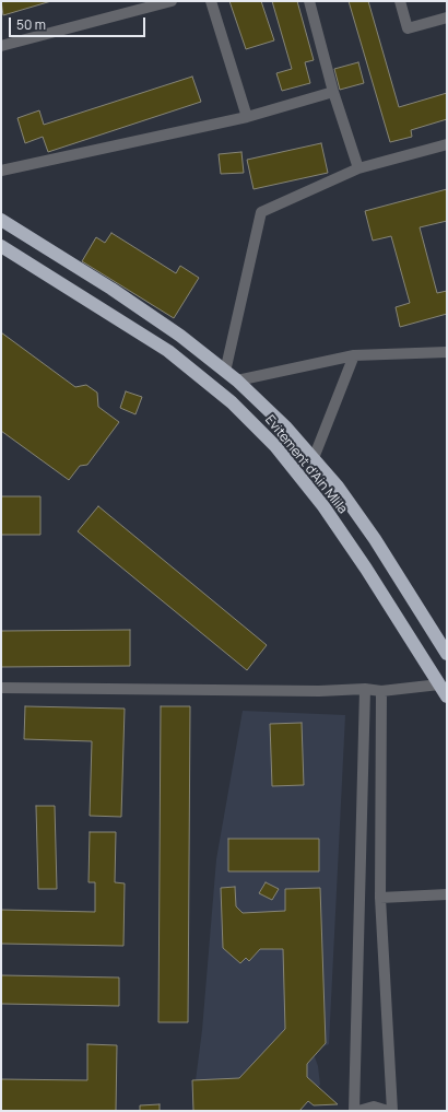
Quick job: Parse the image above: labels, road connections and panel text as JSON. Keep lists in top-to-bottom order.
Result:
{
  "streets": {
    "highway": ["Evitement d'Ain Mlila"]
  },
  "scale_bar": "50 m"
}
